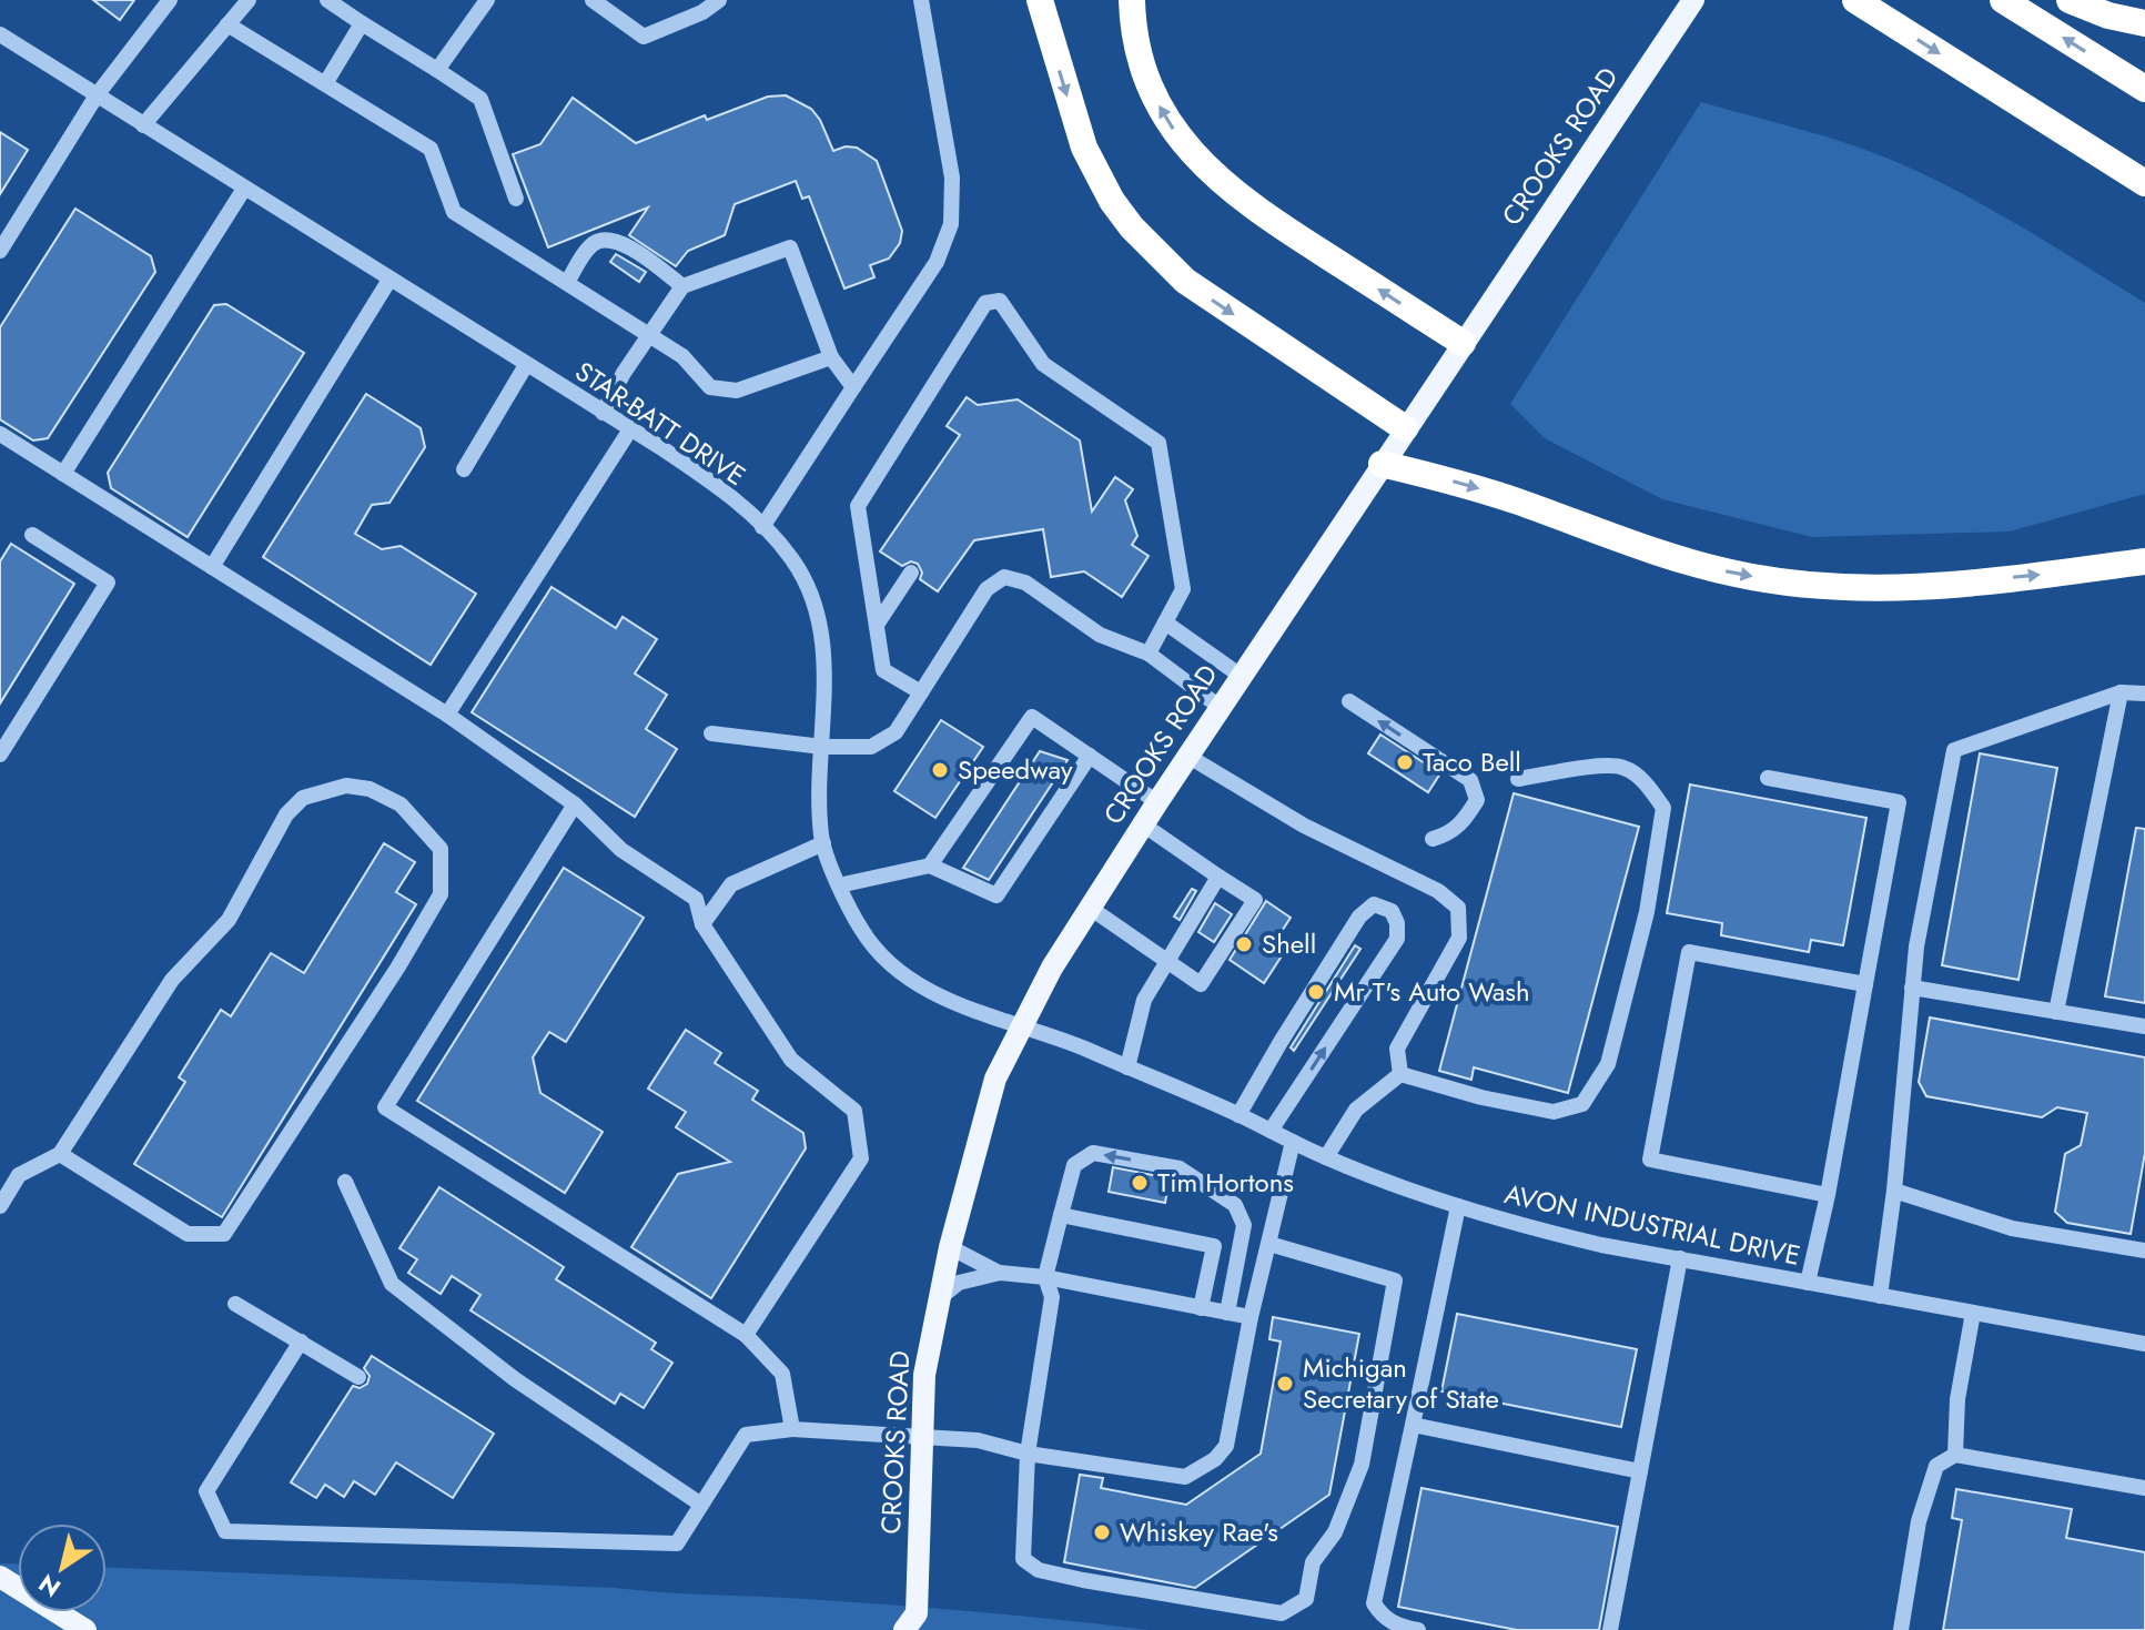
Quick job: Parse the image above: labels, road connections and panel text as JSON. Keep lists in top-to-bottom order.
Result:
{
  "streets": {
    "main road": ["CROOKS ROAD"],
    "street": ["STAR-BATT DRIVE", "AVON INDUSTRIAL DRIVE"]
  },
  "crossings": [
    ["CROOKS ROAD", "STAR-BATT DRIVE"],
    ["CROOKS ROAD", "AVON INDUSTRIAL DRIVE"],
    ["STAR-BATT DRIVE", "AVON INDUSTRIAL DRIVE"]
  ],
  "places": [
    "Taco Bell",
    "Speedway",
    "Shell",
    "Mr T's Auto Wash",
    "Tim Hortons",
    "Michigan Secretary of State",
    "Whiskey Rae's"
  ],
  "north": "bottom left"
}
